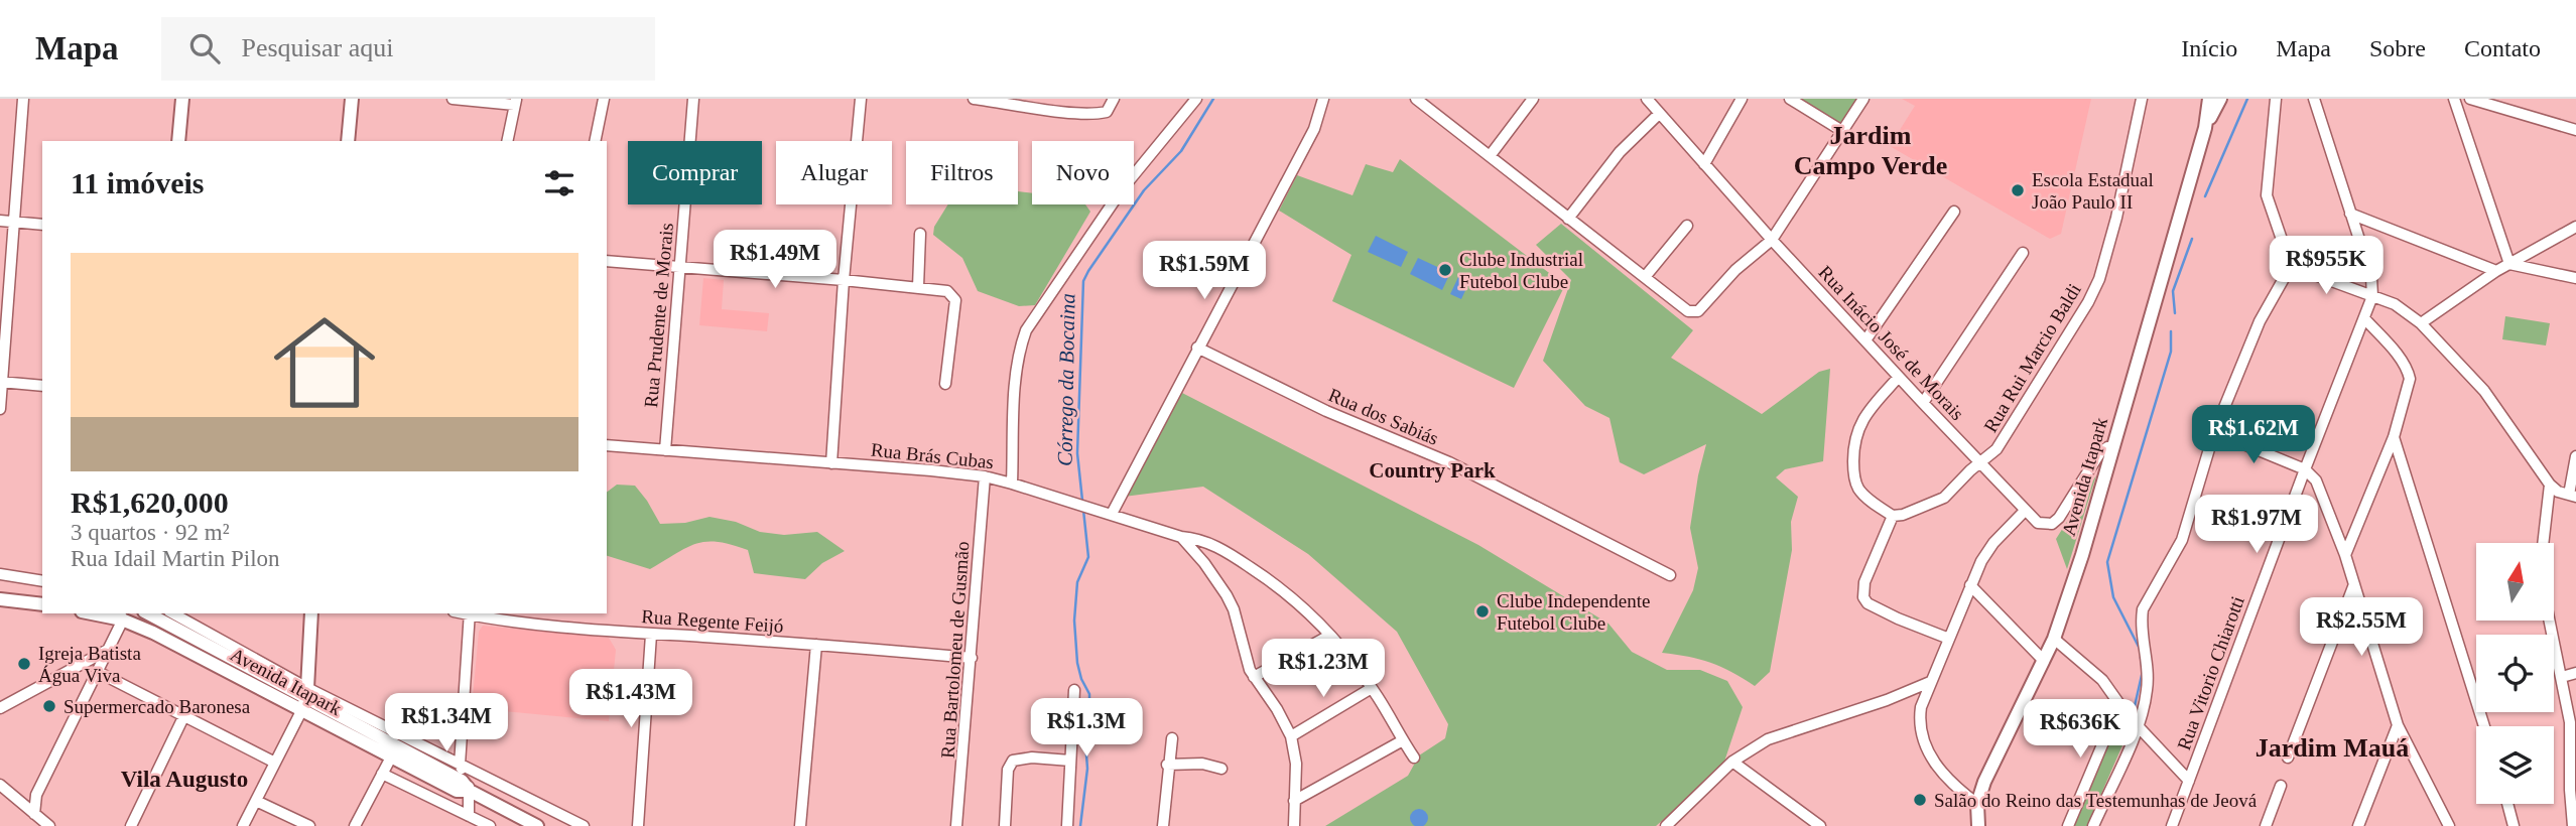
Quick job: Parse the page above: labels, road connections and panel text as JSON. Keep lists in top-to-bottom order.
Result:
{
  "streets": {
    "main road": ["Avenida Itapark"],
    "street": [
      "Rua Prudente de Morais",
      "Rua Inácio José de Morais",
      "Rua Rui Marcio Baldi",
      "Rua dos Sabiás",
      "Rua Brás Cubas",
      "Rua Regente Feijó",
      "Rua Bartolomeu de Gusmão",
      "Rua Vitorio Chiarotti"
    ]
  },
  "crossings": [
    ["Rua Prudente de Morais", "Rua Brás Cubas"],
    ["Rua Inácio José de Morais", "Rua Rui Marcio Baldi"],
    ["Rua Inácio José de Morais", "Avenida Itapark"],
    ["Rua Brás Cubas", "Rua Bartolomeu de Gusmão"],
    ["Rua Regente Feijó", "Rua Bartolomeu de Gusmão"]
  ],
  "districts": [
    "Jardim Campo Verde",
    "Country Park",
    "Jardim Mauá",
    "Vila Augusto"
  ],
  "water": ["Córrego da Bocaina"],
  "places": [
    "Escola Estadual João Paulo II",
    "Clube Industrial Futebol Clube",
    "Clube Independente Futebol Clube",
    "Igreja Batista Água Viva",
    "Supermercado Baronesa",
    "Salão do Reino das Testemunhas de Jeová"
  ],
  "north": "top",
  "page": {
    "header": "Mapa",
    "search": "Pesquisar aqui",
    "nav": [
      "Início",
      "Mapa",
      "Sobre",
      "Contato"
    ],
    "chip": [
      "Comprar",
      "Alugar",
      "Filtros",
      "Novo"
    ],
    "heading": "11 imóveis",
    "list": [
      {
        "name": "R$1,620,000",
        "note": "3 quartos · 92 m² · Rua Idail Martin Pilon"
      }
    ],
    "price": [
      "R$1.49M",
      "R$955K",
      "R$1.59M",
      "R$1.62M",
      "R$1.97M",
      "R$2.55M",
      "R$1.23M",
      "R$1.43M",
      "R$1.34M",
      "R$1.3M",
      "R$636K"
    ]
  }
}
